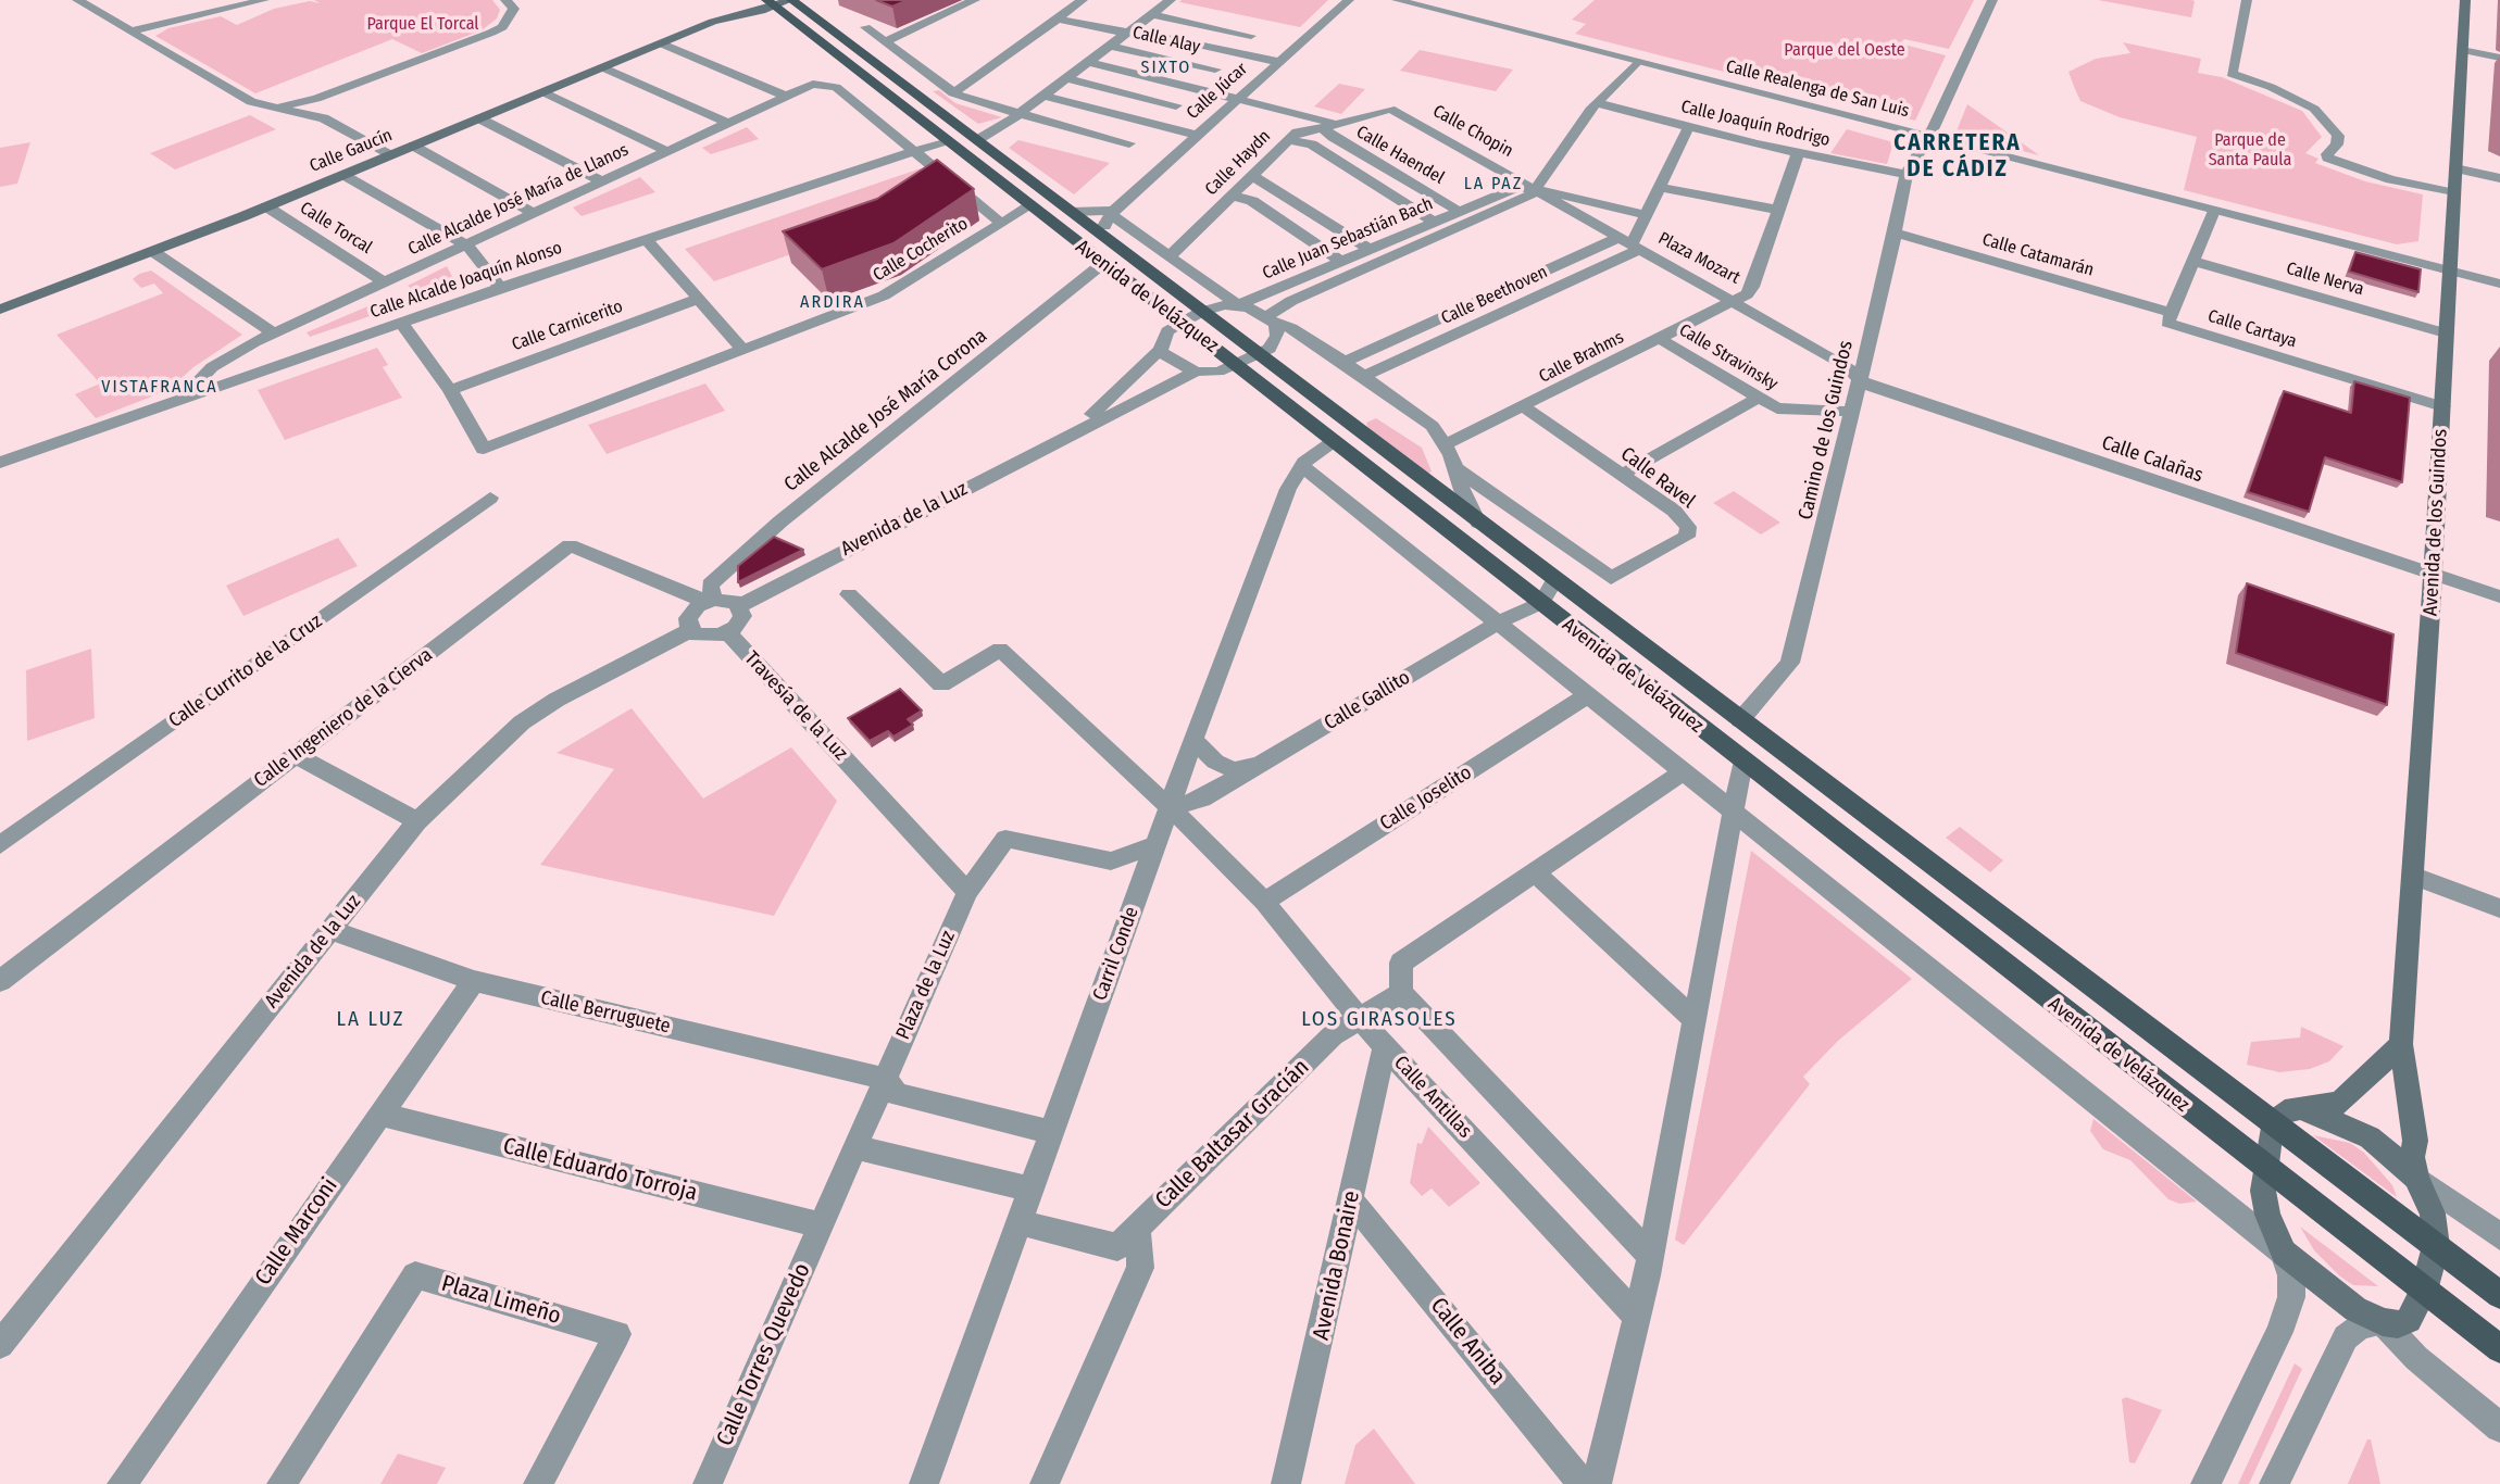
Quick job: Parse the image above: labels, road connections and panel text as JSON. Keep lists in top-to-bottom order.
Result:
{
  "streets": {
    "main road": ["Calle Gaucín", "Avenida de Velázquez", "Avenida de los Guindos"],
    "street": [
      "Calle Alay",
      "Calle Realenga de San Luis",
      "Calle Júcar",
      "Calle Joaquín Rodrigo",
      "Calle Chopin",
      "Calle Haendel",
      "Calle Haydn",
      "Calle Alcalde José María de Llanos",
      "Calle Torcal",
      "Calle Juan Sebastián Bach",
      "Calle Cocherito",
      "Calle Catamarán",
      "Plaza Mozart",
      "Calle Nerva",
      "Calle Alcalde Joaquín Alonso",
      "Calle Beethoven",
      "Calle Carnicerito",
      "Calle Cartaya",
      "Calle Brahms",
      "Calle Stravinsky",
      "Calle Alcalde José María Corona",
      "Camino de los Guindos",
      "Calle Calañas",
      "Calle Ravel",
      "Avenida de la Luz",
      "Calle Currito de la Cruz",
      "Calle Gallito",
      "Travesía de la Luz",
      "Calle Ingeniero de la Cierva",
      "Calle Joselito",
      "Carril Conde",
      "Plaza de la Luz",
      "Calle Berruguete",
      "Calle Antillas",
      "Calle Baltasar Gracián",
      "Calle Eduardo Torroja",
      "Calle Marconi",
      "Avenida Bonaire",
      "Plaza Limeño",
      "Calle Aniba",
      "Calle Torres Quevedo"
    ]
  },
  "crossings": [
    ["Calle Realenga de San Luis", "Camino de los Guindos"],
    ["Calle Realenga de San Luis", "Avenida de los Guindos"],
    ["Calle Joaquín Rodrigo", "Camino de los Guindos"],
    ["Calle Chopin", "Calle Haydn"],
    ["Calle Chopin", "Calle Juan Sebastián Bach"],
    ["Calle Chopin", "Plaza Mozart"],
    ["Calle Chopin", "Calle Beethoven"],
    ["Calle Gaucín", "Calle Torcal"],
    ["Calle Gaucín", "Avenida de Velázquez"],
    ["Calle Haendel", "Calle Haydn"],
    ["Calle Haendel", "Calle Juan Sebastián Bach"],
    ["Calle Alcalde José María de Llanos", "Calle Torcal"],
    ["Calle Alcalde José María de Llanos", "Calle Alcalde Joaquín Alonso"],
    ["Calle Juan Sebastián Bach", "Avenida de Velázquez"],
    ["Calle Juan Sebastián Bach", "Avenida de la Luz"],
    ["Calle Cocherito", "Avenida de Velázquez"],
    ["Calle Cocherito", "Calle Carnicerito"],
    ["Calle Catamarán", "Calle Cartaya"],
    ["Calle Catamarán", "Camino de los Guindos"],
    ["Plaza Mozart", "Calle Beethoven"],
    ["Plaza Mozart", "Calle Brahms"],
    ["Calle Nerva", "Avenida de los Guindos"],
    ["Calle Alcalde Joaquín Alonso", "Avenida de Velázquez"],
    ["Calle Beethoven", "Avenida de Velázquez"],
    ["Avenida de Velázquez", "Calle Brahms"],
    ["Avenida de Velázquez", "Calle Alcalde José María Corona"],
    ["Avenida de Velázquez", "Camino de los Guindos"],
    ["Avenida de Velázquez", "Calle Ravel"],
    ["Avenida de Velázquez", "Avenida de la Luz"],
    ["Avenida de Velázquez", "Calle Gallito"],
    ["Avenida de Velázquez", "Carril Conde"],
    ["Calle Cartaya", "Avenida de los Guindos"],
    ["Calle Brahms", "Calle Stravinsky"],
    ["Calle Brahms", "Calle Ravel"],
    ["Calle Stravinsky", "Camino de los Guindos"],
    ["Calle Alcalde José María Corona", "Calle Ingeniero de la Cierva"],
    ["Camino de los Guindos", "Calle Calañas"],
    ["Calle Calañas", "Avenida de los Guindos"],
    ["Avenida de la Luz", "Calle Ingeniero de la Cierva"],
    ["Avenida de la Luz", "Calle Berruguete"],
    ["Calle Gallito", "Carril Conde"],
    ["Calle Gallito", "Calle Antillas"],
    ["Travesía de la Luz", "Plaza de la Luz"],
    ["Calle Joselito", "Calle Antillas"],
    ["Carril Conde", "Plaza de la Luz"],
    ["Carril Conde", "Calle Berruguete"],
    ["Carril Conde", "Calle Antillas"],
    ["Carril Conde", "Calle Baltasar Gracián"],
    ["Plaza de la Luz", "Calle Berruguete"],
    ["Calle Berruguete", "Calle Marconi"],
    ["Calle Antillas", "Calle Baltasar Gracián"],
    ["Calle Antillas", "Avenida Bonaire"],
    ["Calle Eduardo Torroja", "Calle Marconi"],
    ["Calle Eduardo Torroja", "Calle Torres Quevedo"],
    ["Avenida Bonaire", "Calle Aniba"]
  ],
  "districts": [
    "SIXTO",
    "CARRETERA DE CÁDIZ",
    "LA PAZ",
    "ARDIRA",
    "VISTAFRANCA",
    "LA LUZ",
    "LOS GIRASOLES"
  ],
  "parks": ["Parque El Torcal", "Parque del Oeste", "Parque de Santa Paula"]
}
